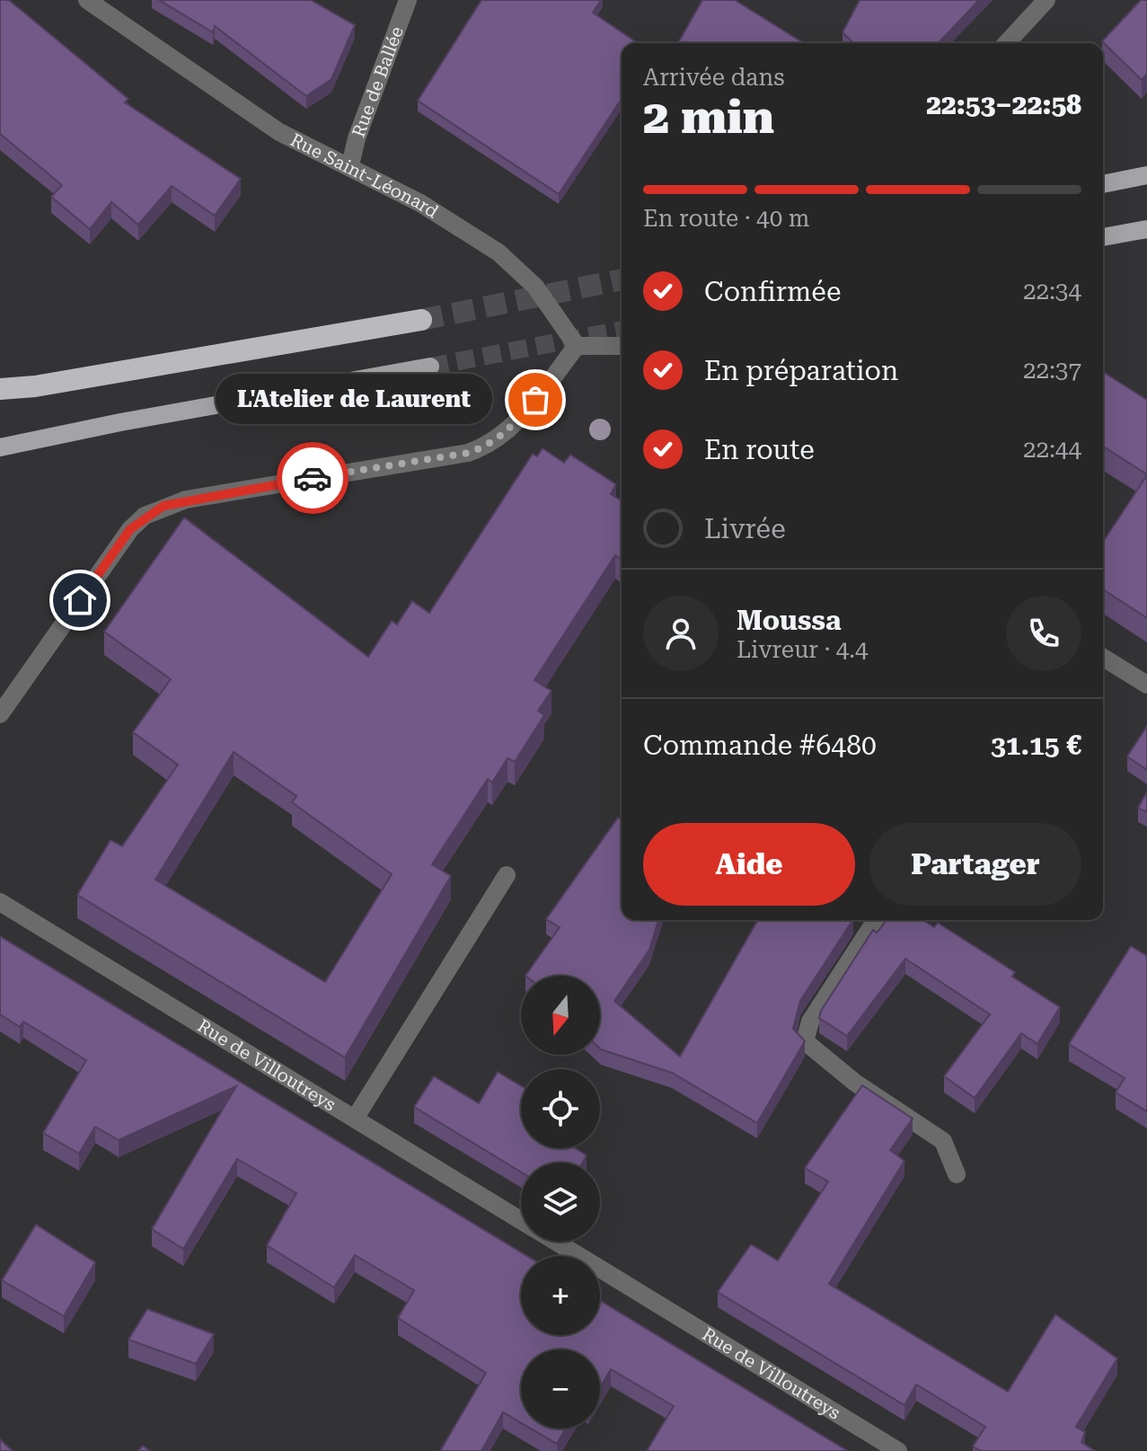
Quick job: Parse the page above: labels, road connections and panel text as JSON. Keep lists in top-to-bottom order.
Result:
{
  "streets": {
    "street": ["Rue de Ballée", "Rue Saint-Léonard", "Rue de Villoutreys"]
  },
  "crossings": [
    ["Rue de Ballée", "Rue Saint-Léonard"]
  ],
  "places": ["L'Atelier de Laurent"],
  "north": "bottom",
  "page": {
    "heading": ["2 min", "Arrivée dans", "22:53–22:58"],
    "panel": [
      "Moussa",
      "Livreur · 4.4",
      "Commande #6480",
      "31.15 €"
    ],
    "bar": "En route · 40 m",
    "list": [
      ["Confirmée", "22:34"],
      ["En préparation", "22:37"],
      ["En route", "22:44"],
      "Livrée"
    ],
    "bubble": "L'Atelier de Laurent",
    "buttons": ["Aide", "Partager"],
    "map_buttons": ["+", "−"]
  }
}
